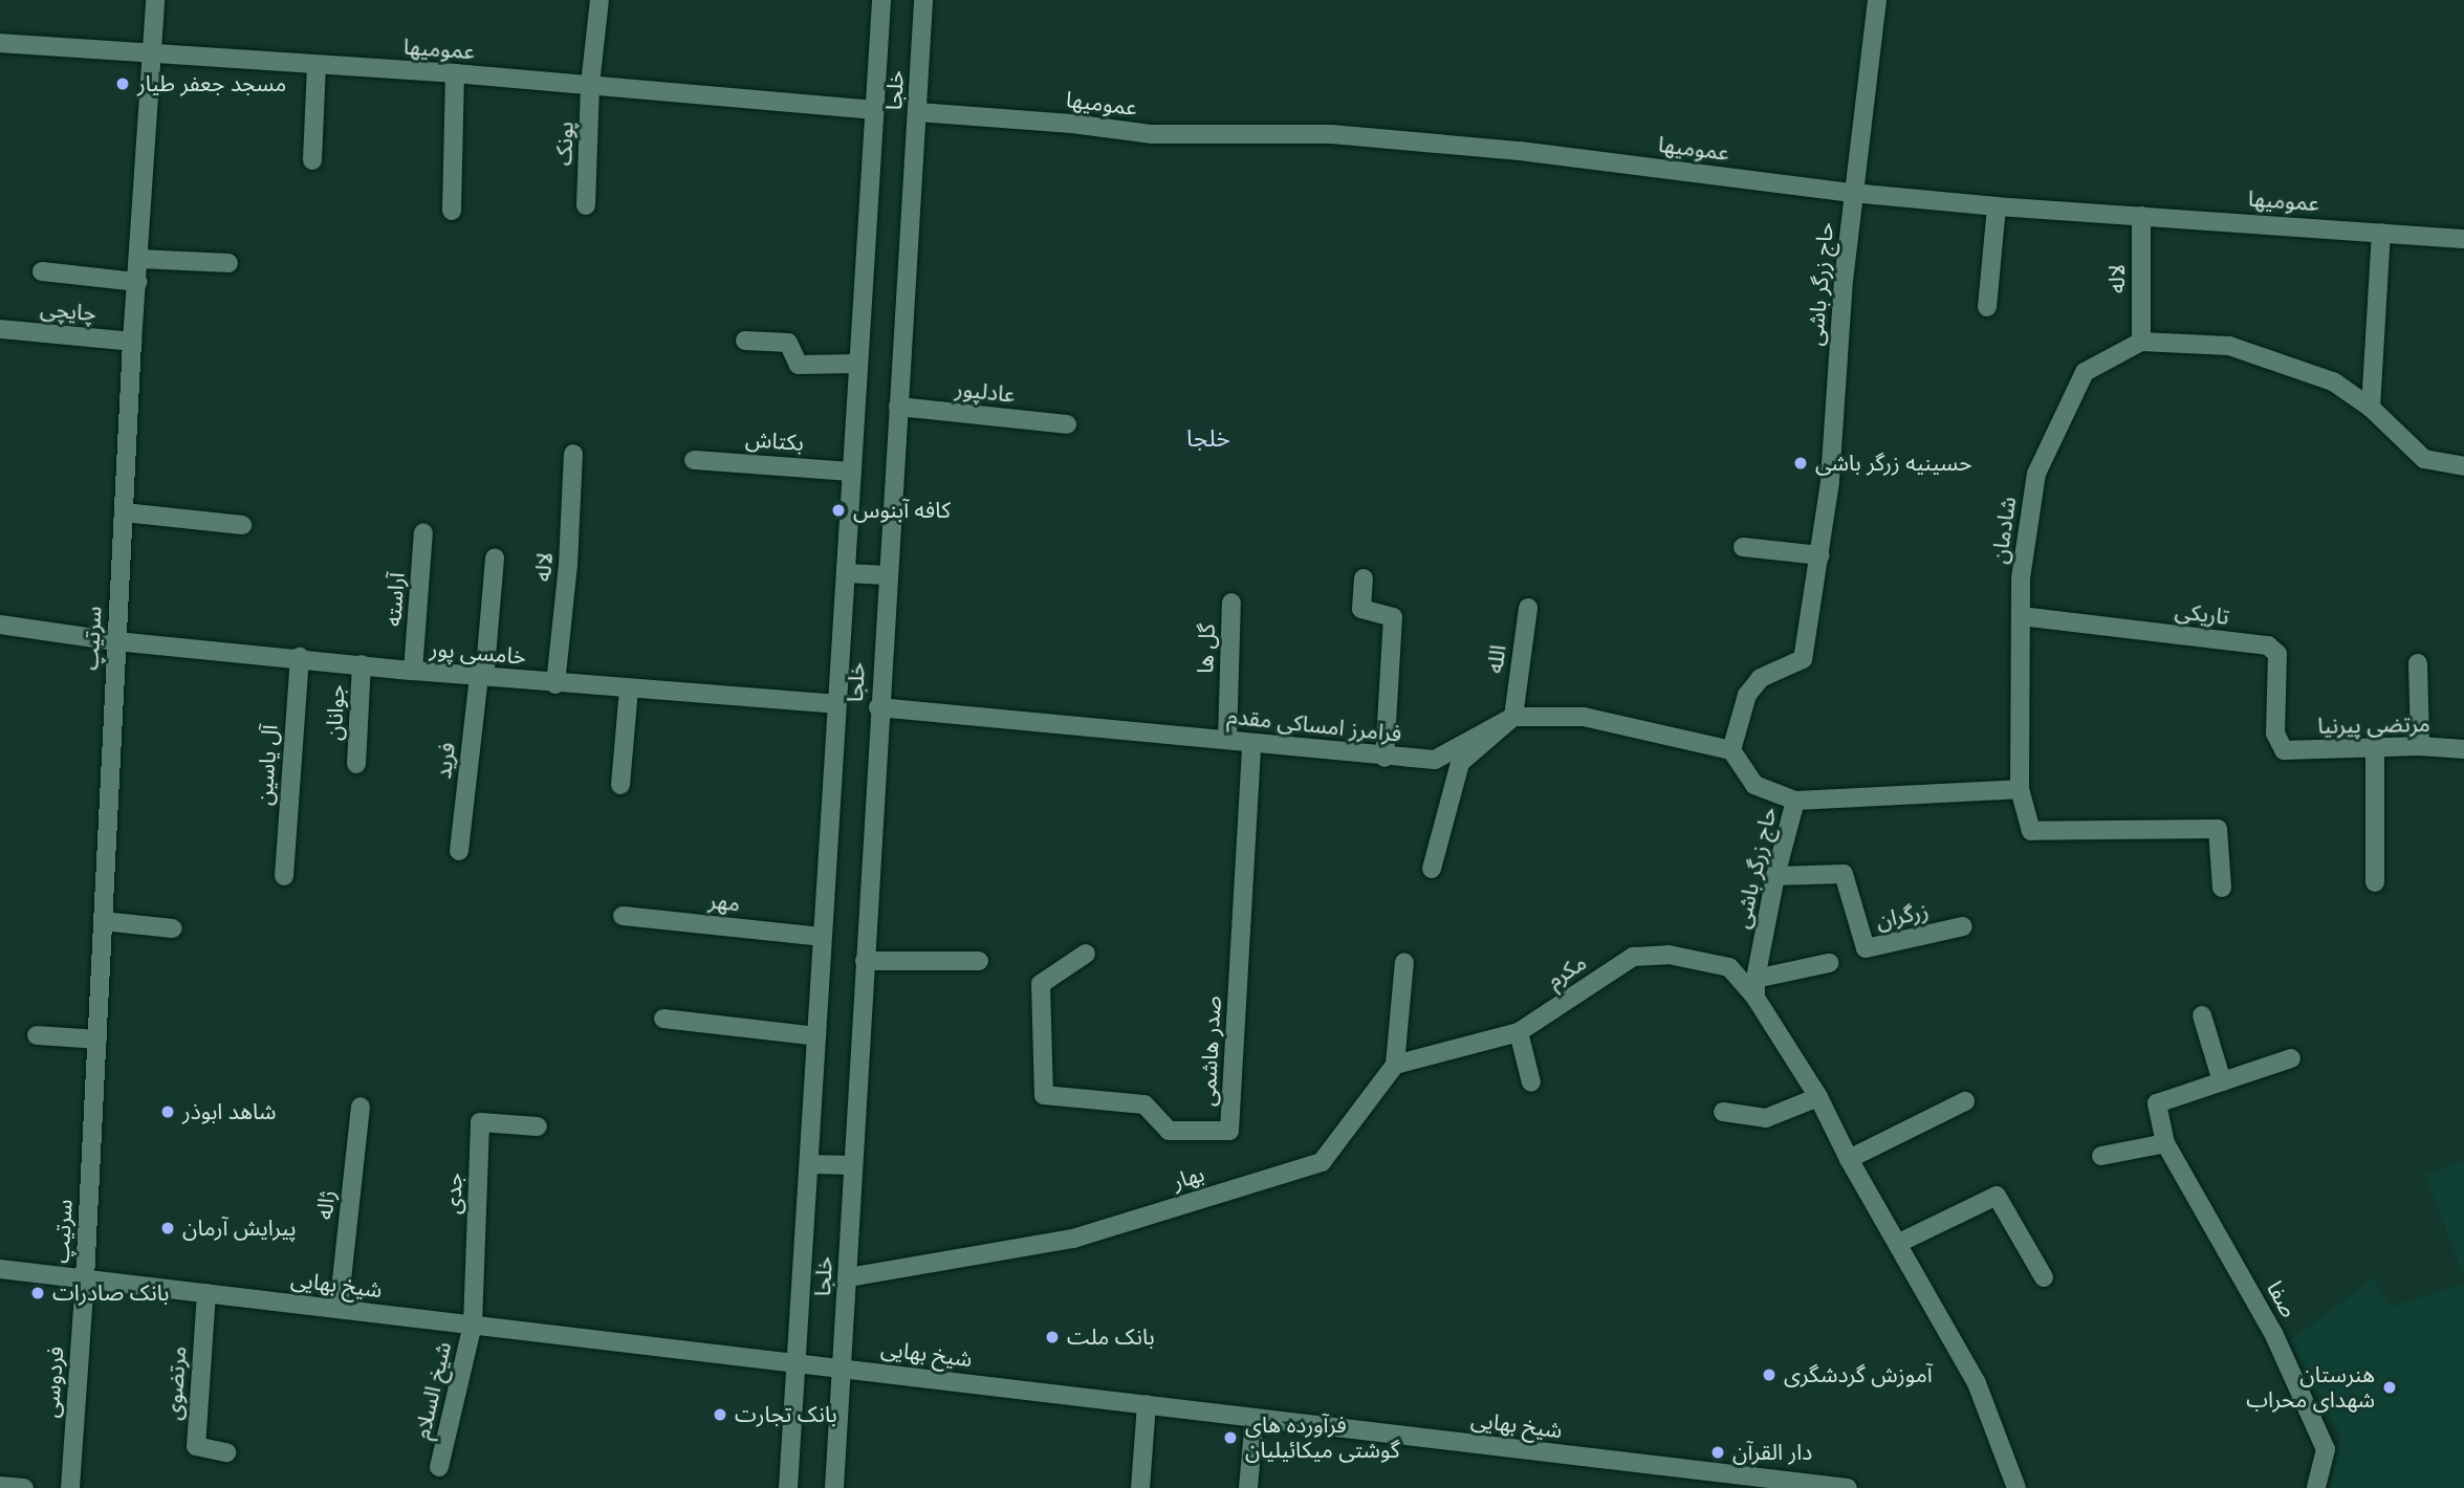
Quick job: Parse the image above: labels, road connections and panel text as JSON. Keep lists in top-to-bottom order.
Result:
{
  "streets": {
    "street": [
      "عمومیها",
      "خلجا",
      "پونک",
      "لاله",
      "حاج زرگر باشی",
      "چایچی",
      "عادلپور",
      "بکتاش",
      "شادمان",
      "آراسته",
      "تاریکی",
      "سرتیپ",
      "گل ها",
      "خامسی پور",
      "الله",
      "جوانان",
      "فرامرز امساکی مقدم",
      "مرتضی پیرنیا",
      "فرید",
      "آل یاسین",
      "مهر",
      "زرگران",
      "مکرم",
      "صدر هاشمی",
      "بهار",
      "جدی",
      "ژاله",
      "شیخ بهایی",
      "صفا",
      "فردوسی",
      "مرتضوی",
      "شیخ السلام"
    ]
  },
  "crossings": [
    ["عمومیها", "خلجا"],
    ["عمومیها", "پونک"],
    ["عمومیها", "لاله"],
    ["عمومیها", "حاج زرگر باشی"],
    ["عمومیها", "سرتیپ"],
    ["خلجا", "عادلپور"],
    ["خلجا", "بکتاش"],
    ["خلجا", "خامسی پور"],
    ["خلجا", "فرامرز امساکی مقدم"],
    ["خلجا", "مهر"],
    ["خلجا", "بهار"],
    ["خلجا", "شیخ بهایی"],
    ["لاله", "شادمان"],
    ["لاله", "خامسی پور"],
    ["حاج زرگر باشی", "فرامرز امساکی مقدم"],
    ["حاج زرگر باشی", "زرگران"],
    ["حاج زرگر باشی", "مکرم"],
    ["چایچی", "سرتیپ"],
    ["شادمان", "تاریکی"],
    ["آراسته", "خامسی پور"],
    ["تاریکی", "مرتضی پیرنیا"],
    ["سرتیپ", "خامسی پور"],
    ["سرتیپ", "شیخ بهایی"],
    ["سرتیپ", "فردوسی"],
    ["گل ها", "فرامرز امساکی مقدم"],
    ["خامسی پور", "جوانان"],
    ["خامسی پور", "فرید"],
    ["خامسی پور", "آل یاسین"],
    ["الله", "فرامرز امساکی مقدم"],
    ["فرامرز امساکی مقدم", "صدر هاشمی"],
    ["مکرم", "بهار"],
    ["جدی", "شیخ بهایی"],
    ["جدی", "شیخ السلام"],
    ["ژاله", "شیخ بهایی"],
    ["شیخ بهایی", "فردوسی"],
    ["شیخ بهایی", "مرتضوی"],
    ["شیخ بهایی", "شیخ السلام"]
  ],
  "districts": ["خلجا"],
  "places": [
    "مسجد جعفر طیار",
    "حسینیه زرگر باشی",
    "کافه آبنوس",
    "شاهد ابوذر",
    "پیرایش آرمان",
    "بانک صادرات",
    "بانک ملت",
    "آموزش گردشگری",
    "هنرستان شهدای محراب",
    "بانک تجارت",
    "فرآورده های گوشتی میکائیلیان",
    "دار القرآن"
  ]
}
